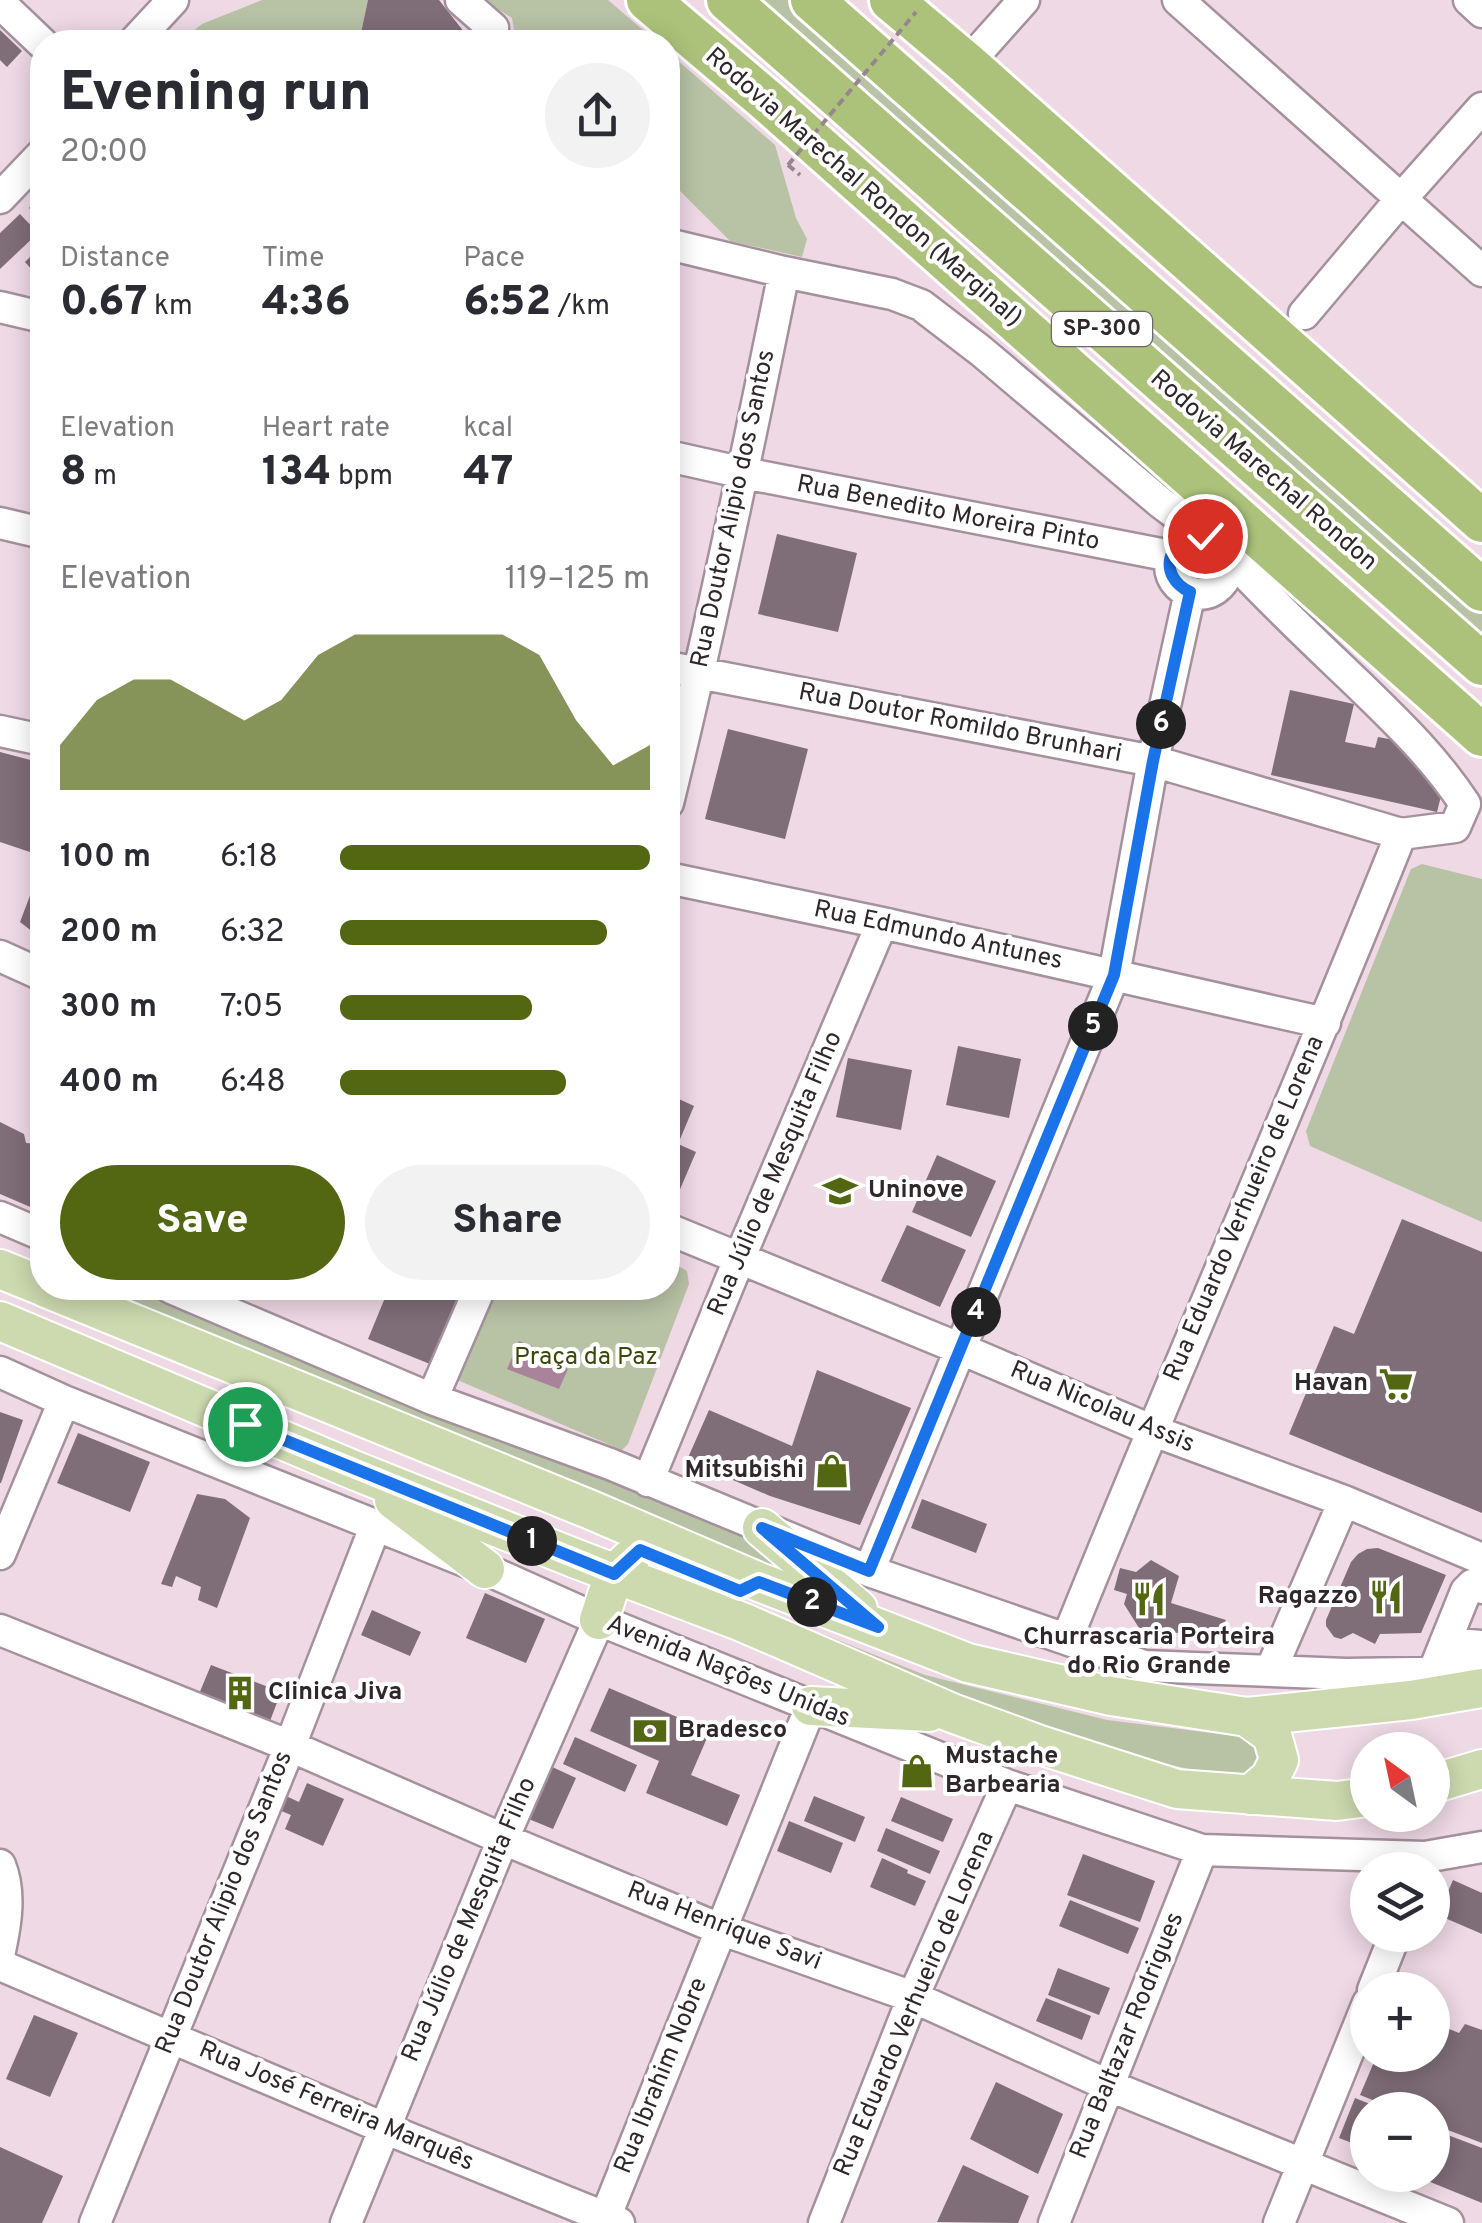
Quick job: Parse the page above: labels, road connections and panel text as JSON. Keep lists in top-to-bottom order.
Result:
{
  "streets": {
    "highway": ["Rodovia Marechal Rondon (Marginal)", "SP-300", "Rodovia Marechal Rondon"],
    "main road": ["Avenida Nações Unidas"],
    "street": [
      "Rua Doutor Alipio dos Santos",
      "Rua Benedito Moreira Pinto",
      "Rua Doutor Romildo Brunhari",
      "Rua Edmundo Antunes",
      "Rua Júlio de Mesquita Filho",
      "Rua Eduardo Verhueiro de Lorena",
      "Rua Nicolau Assis",
      "Rua Henrique Savi",
      "Rua Baltazar Rodrigues",
      "Rua Ibrahim Nobre",
      "Rua José Ferreira Marquês"
    ]
  },
  "crossings": [
    ["Rua Doutor Alipio dos Santos", "Rua Benedito Moreira Pinto"],
    ["Rua Doutor Alipio dos Santos", "Rua Doutor Romildo Brunhari"],
    ["Rua Doutor Alipio dos Santos", "Avenida Nações Unidas"],
    ["Rua Doutor Alipio dos Santos", "Rua Henrique Savi"],
    ["Rua Doutor Alipio dos Santos", "Rua José Ferreira Marquês"],
    ["Rua Benedito Moreira Pinto", "Rua Doutor Romildo Brunhari"],
    ["Rua Doutor Romildo Brunhari", "Rua Eduardo Verhueiro de Lorena"],
    ["Rua Edmundo Antunes", "Rua Júlio de Mesquita Filho"],
    ["Rua Edmundo Antunes", "Rua Eduardo Verhueiro de Lorena"],
    ["Rua Júlio de Mesquita Filho", "Rua Nicolau Assis"],
    ["Rua Júlio de Mesquita Filho", "Avenida Nações Unidas"],
    ["Rua Júlio de Mesquita Filho", "Rua Henrique Savi"],
    ["Rua Júlio de Mesquita Filho", "Rua José Ferreira Marquês"],
    ["Rua Eduardo Verhueiro de Lorena", "Rua Nicolau Assis"],
    ["Rua Eduardo Verhueiro de Lorena", "Avenida Nações Unidas"],
    ["Rua Eduardo Verhueiro de Lorena", "Rua Henrique Savi"],
    ["Avenida Nações Unidas", "Rua Baltazar Rodrigues"],
    ["Avenida Nações Unidas", "Rua Ibrahim Nobre"],
    ["Rua Henrique Savi", "Rua Baltazar Rodrigues"],
    ["Rua Henrique Savi", "Rua Ibrahim Nobre"],
    ["Rua Ibrahim Nobre", "Rua José Ferreira Marquês"]
  ],
  "parks": ["Praça da Paz"],
  "places": {
    "school or university": ["Uninove"],
    "supermarket": ["Havan"],
    "shop": ["Mitsubishi", "Mustache Barbearia"],
    "restaurant": ["Ragazzo", "Churrascaria Porteira do Rio Grande"],
    "building": ["Clinica Jiva"],
    "bank": ["Bradesco"]
  },
  "north": "top left",
  "page": {
    "heading": ["Evening run", "20:00"],
    "stats": [
      ["Distance", "0.67 km"],
      ["Time", "4:36"],
      ["Pace", "6:52 /km"],
      ["Elevation", "8 m"],
      ["Heart rate", "134 bpm"],
      ["kcal", "47"]
    ],
    "chart": ["Elevation", "119–125 m"],
    "pins": [
      "6",
      "5",
      "4",
      "1",
      "2"
    ],
    "list": [
      {
        "name": "100 m",
        "note": "6:18"
      },
      {
        "name": "200 m",
        "note": "6:32"
      },
      {
        "name": "300 m",
        "note": "7:05"
      },
      {
        "name": "400 m",
        "note": "6:48"
      }
    ],
    "buttons": ["Save", "Share"],
    "map_buttons": ["+", "−"]
  }
}
